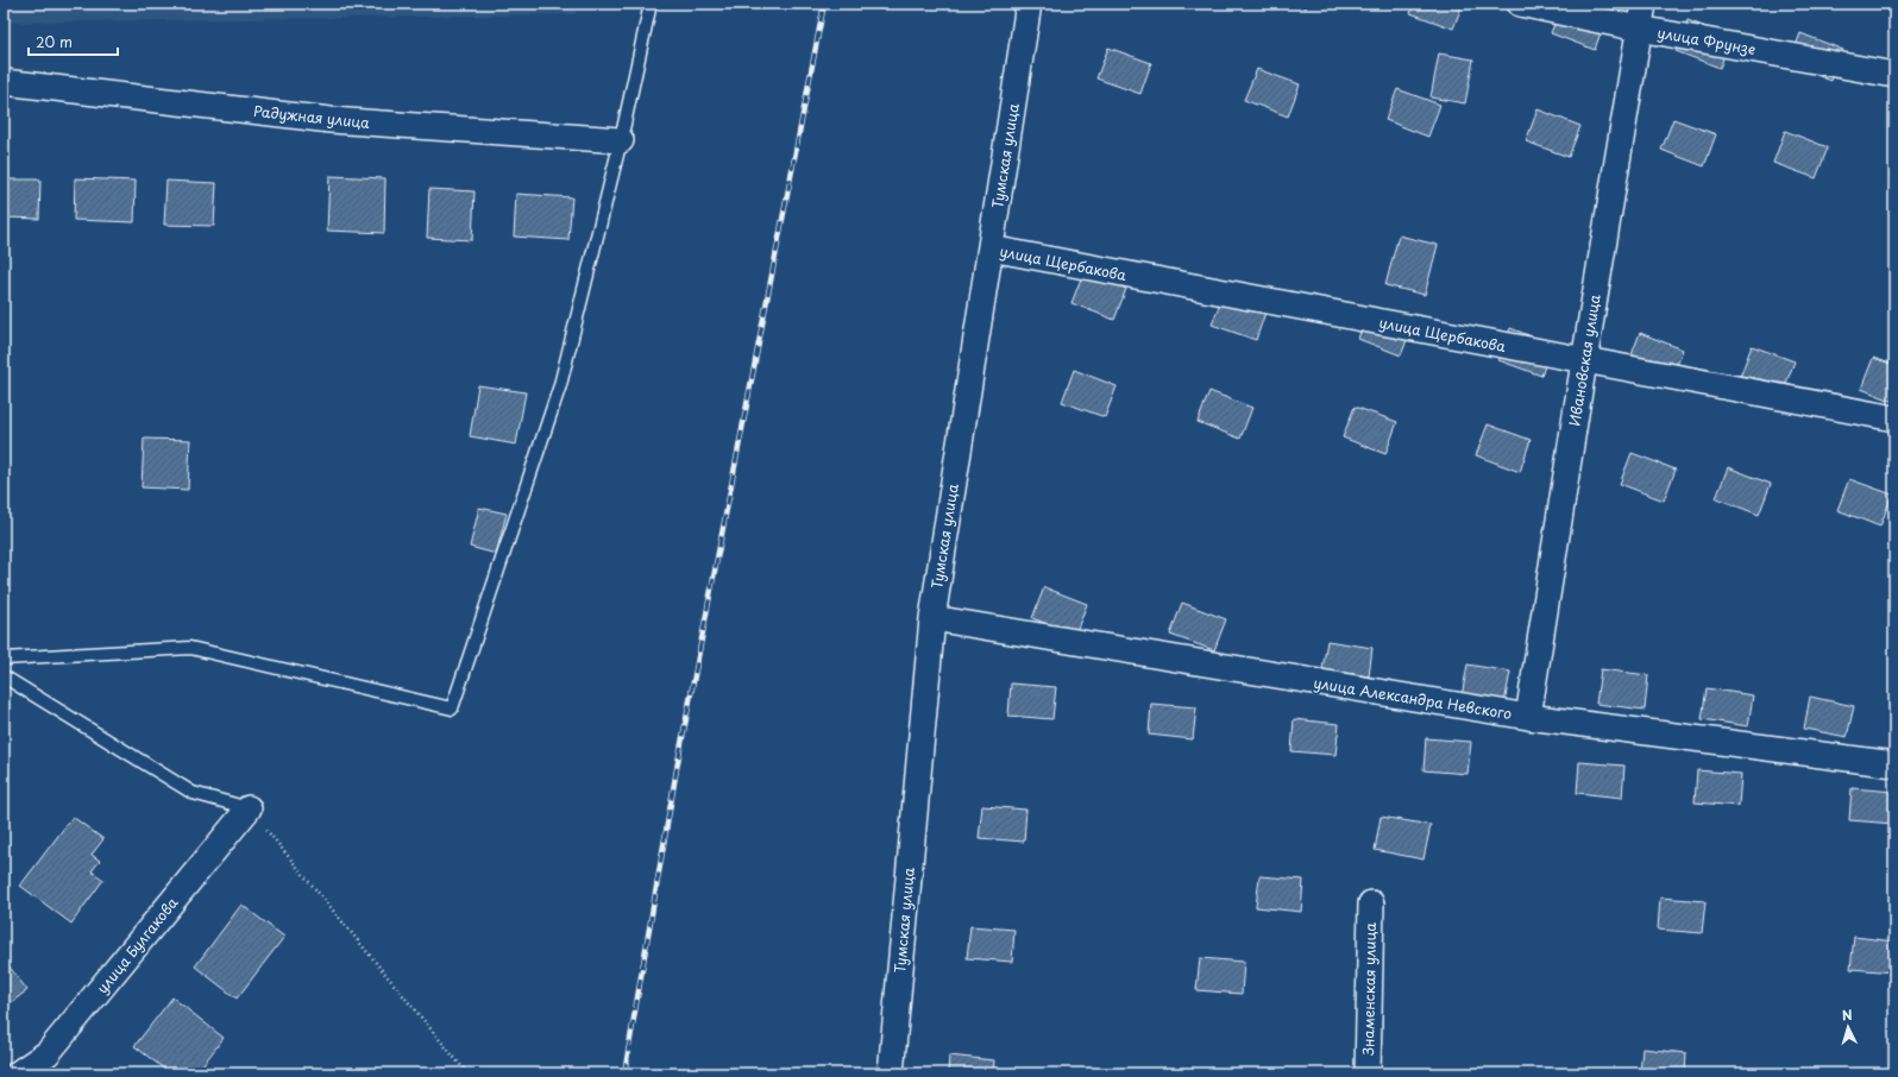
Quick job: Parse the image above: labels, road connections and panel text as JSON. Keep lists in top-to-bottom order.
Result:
{
  "streets": {
    "street": [
      "улица Фрунзе",
      "Радужная улица",
      "Тумская улица",
      "улица Щербакова",
      "Ивановская улица",
      "улица Александра Невского",
      "улица Булгакова",
      "Знаменская улица"
    ]
  },
  "crossings": [
    ["улица Фрунзе", "Ивановская улица"],
    ["Тумская улица", "улица Щербакова"],
    ["Тумская улица", "улица Александра Невского"],
    ["улица Щербакова", "Ивановская улица"],
    ["Ивановская улица", "улица Александра Невского"]
  ],
  "scale_bar": "20 m",
  "north": "top"
}
